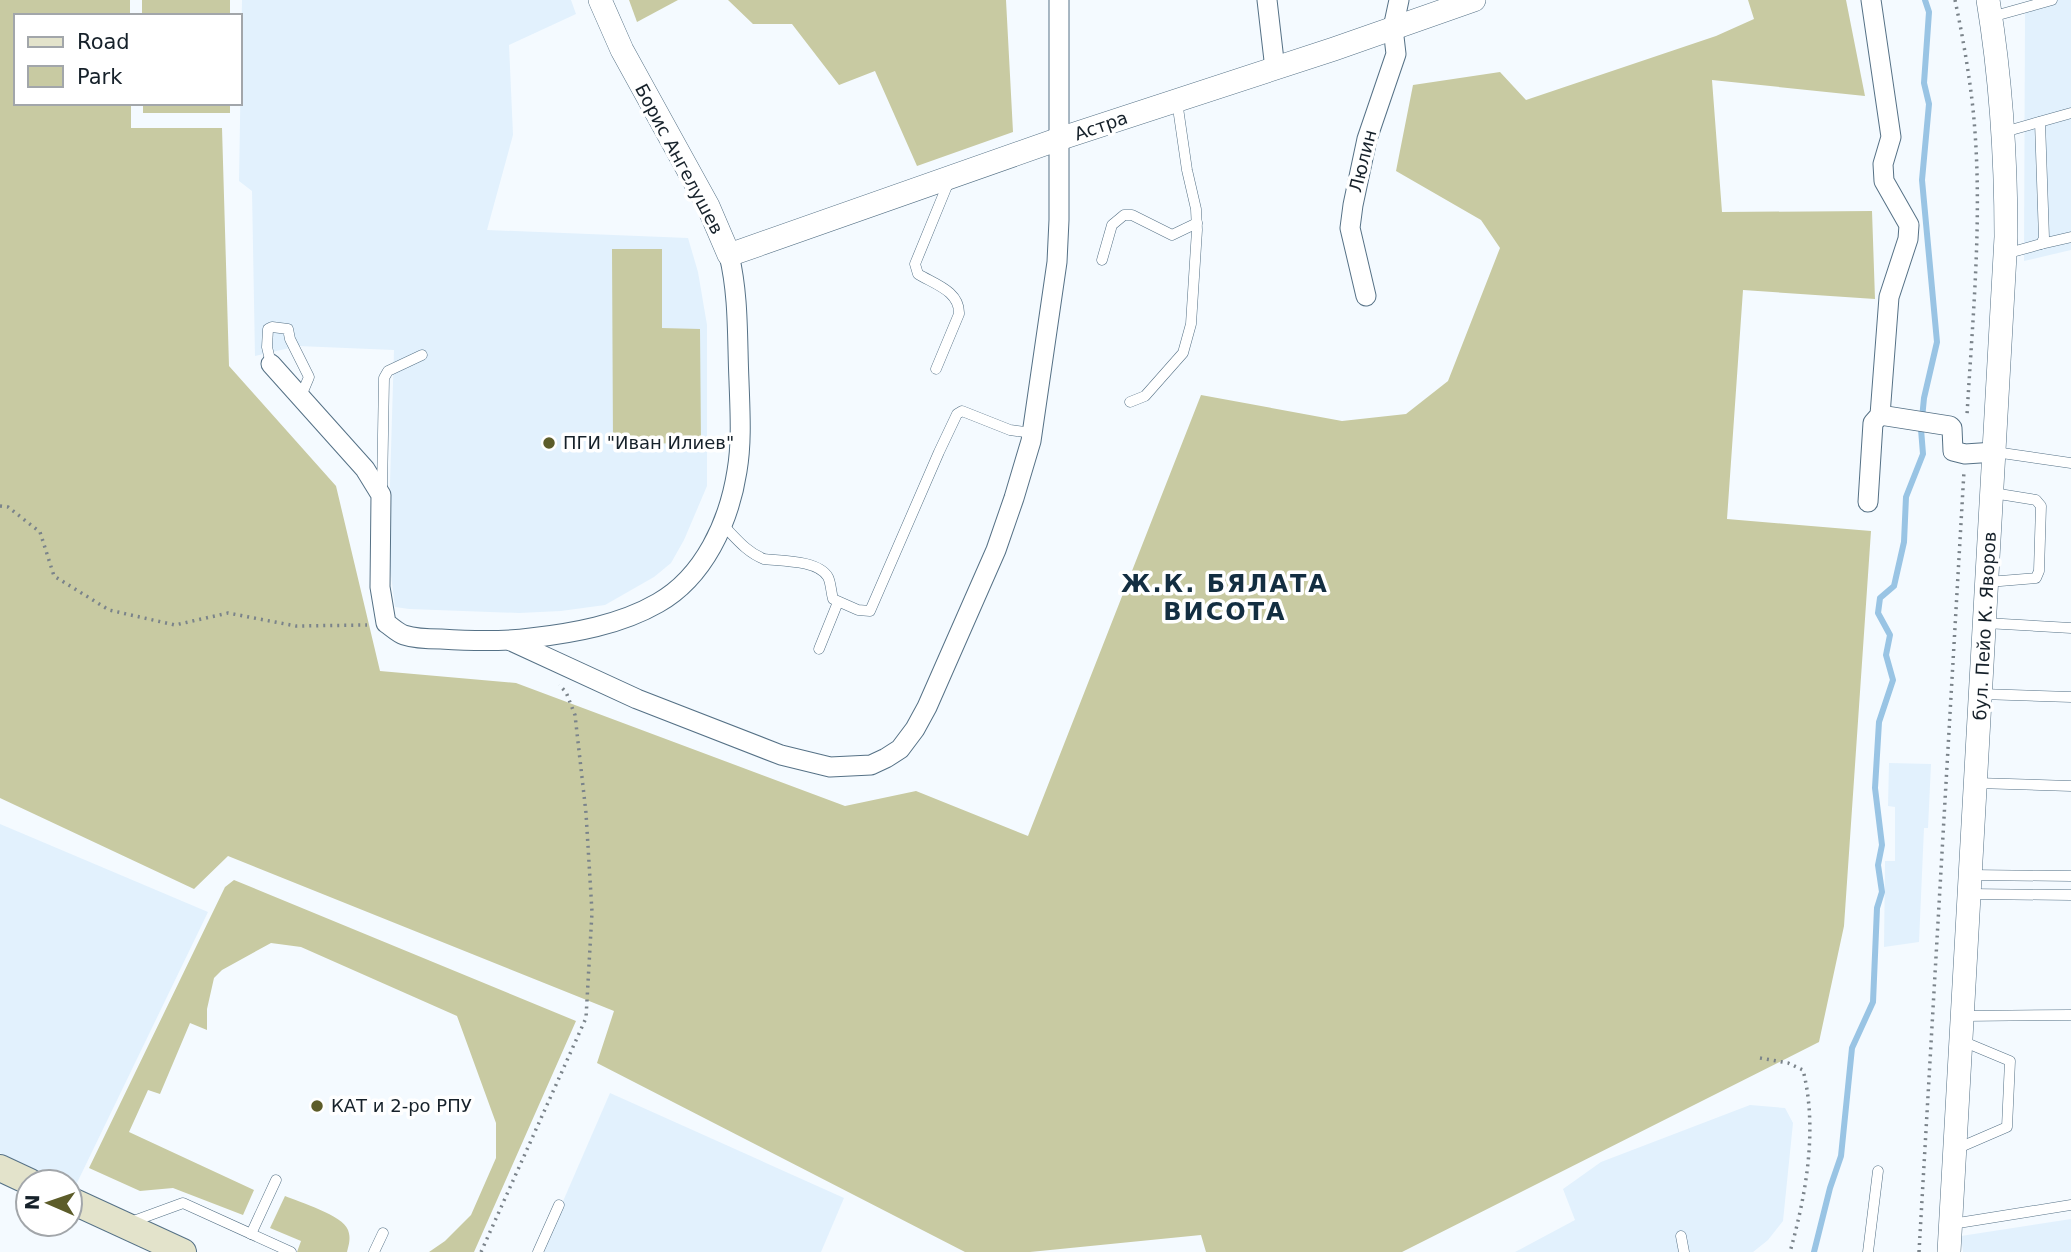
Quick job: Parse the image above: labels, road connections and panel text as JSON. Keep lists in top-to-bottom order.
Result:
{
  "streets": {
    "street": [
      "Астра",
      "Борис Ангелушев",
      "Люлин",
      "бул. Пейо К. Яворов"
    ]
  },
  "crossings": [
    ["Астра", "Борис Ангелушев"],
    ["Астра", "Люлин"]
  ],
  "districts": ["Ж.К. БЯЛАТА ВИСОТА"],
  "places": ["ПГИ \"Иван Илиев\"", "КАТ и 2-ро РПУ"],
  "legend": ["Road", "Park"],
  "north": "left"
}
